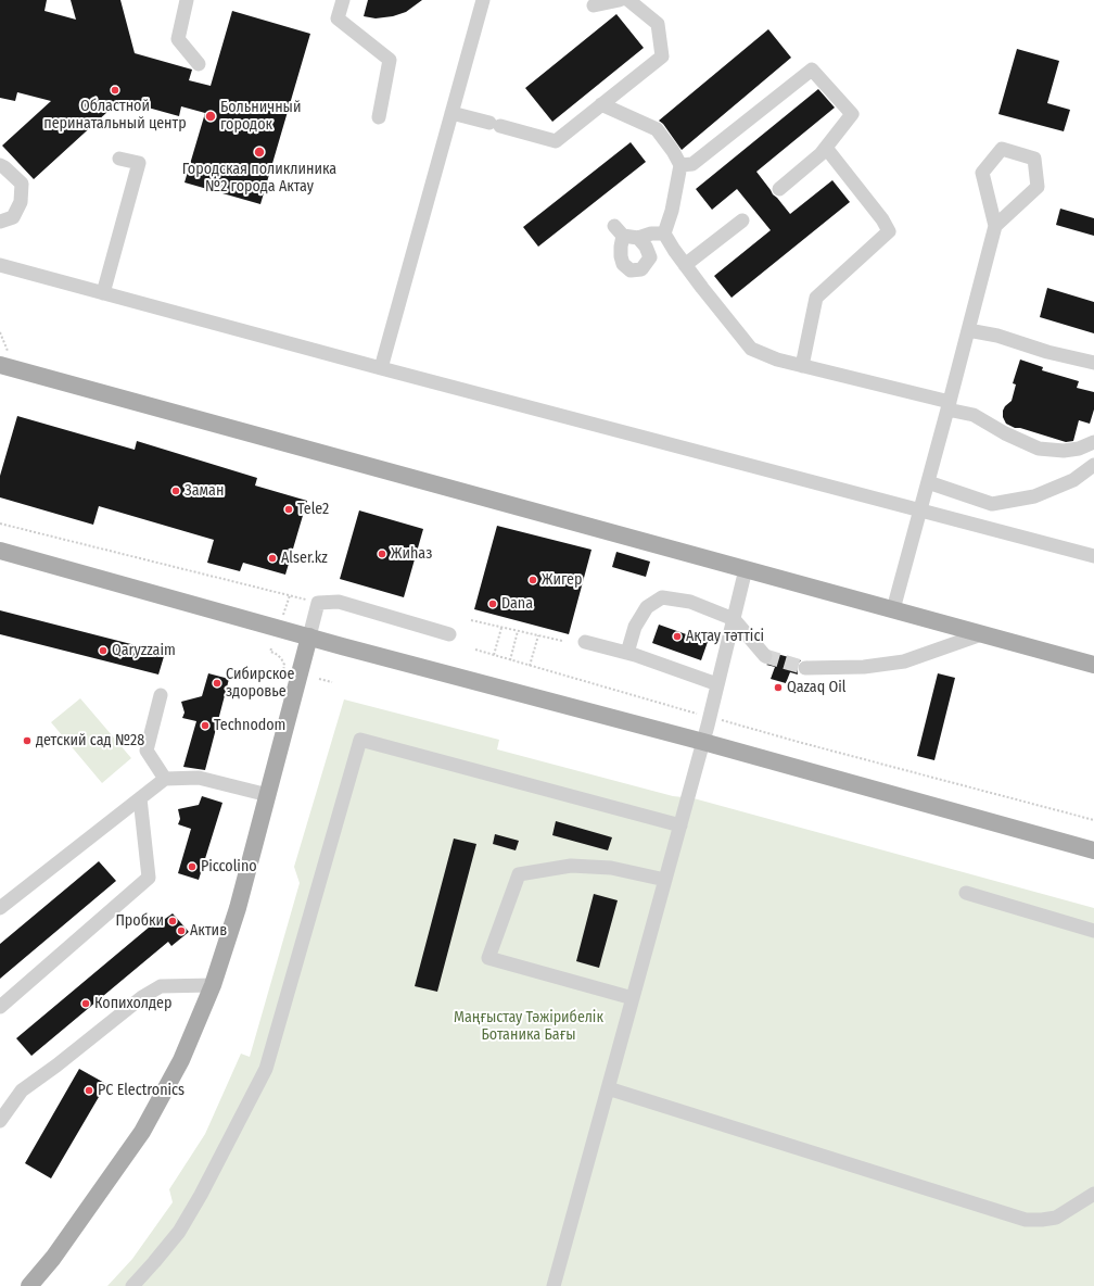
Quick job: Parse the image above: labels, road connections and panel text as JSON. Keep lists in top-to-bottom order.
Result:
{
  "parks": ["Маңғыстау Тәжірибелік Ботаника Бағы"],
  "places": [
    "Областной перинатальный центр",
    "Больничный городок",
    "Городская поликлиника №2 города Актау",
    "Заман",
    "Tele2",
    "Жиhаз",
    "Alser.kz",
    "Жигер",
    "Dana",
    "Ақтау тәттісі",
    "Qaryzzaim",
    "Сибирское здоровье",
    "Qazaq Oil",
    "Technodom",
    "детский сад №28",
    "Piccolino",
    "Пробки",
    "Актив",
    "Копихолдер",
    "PC Electronics"
  ]
}
